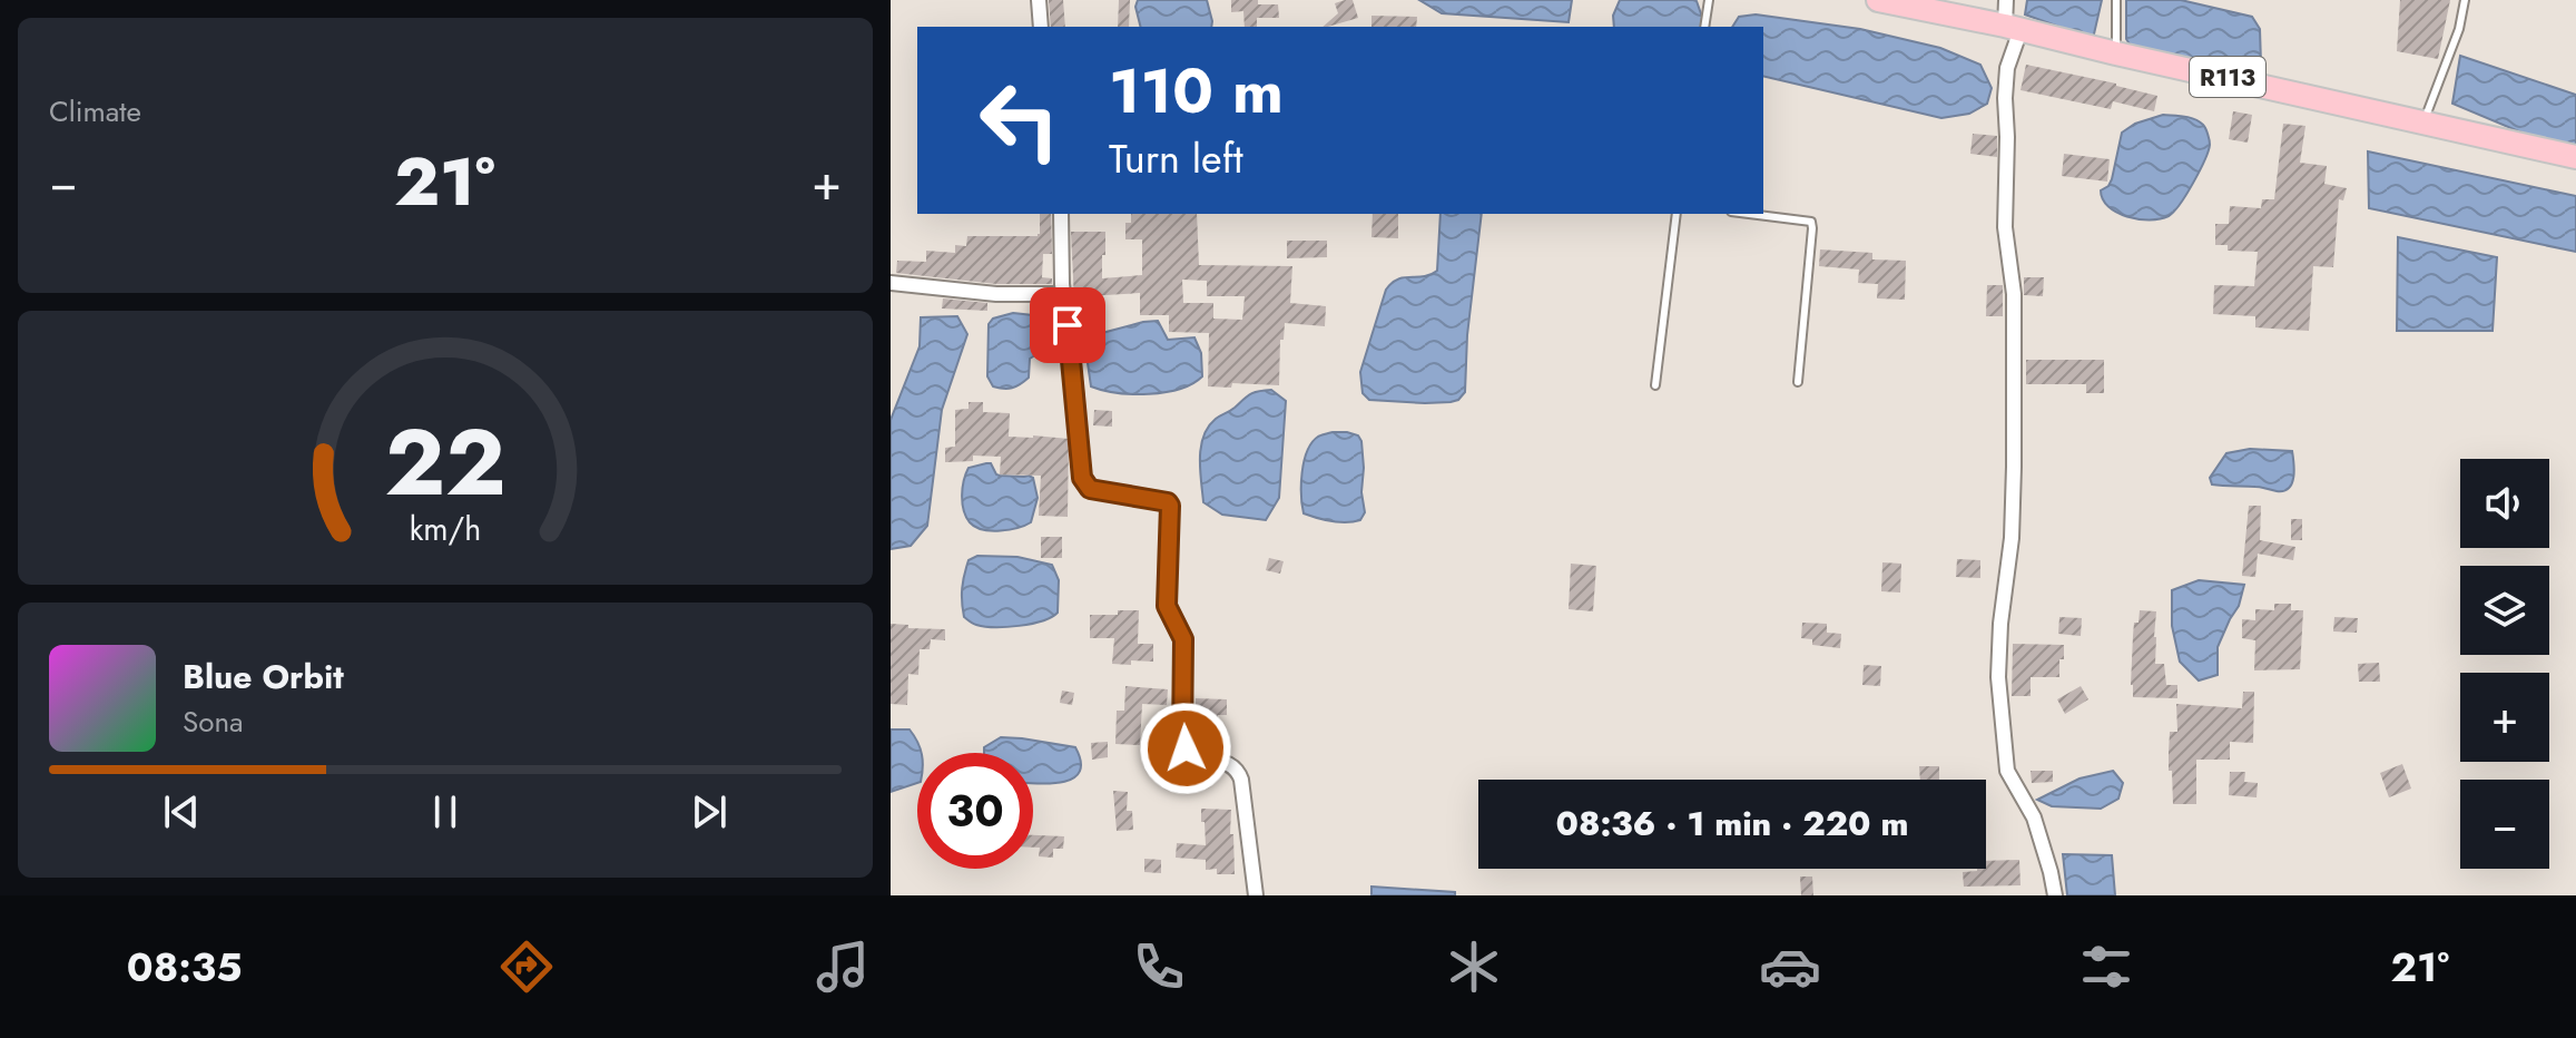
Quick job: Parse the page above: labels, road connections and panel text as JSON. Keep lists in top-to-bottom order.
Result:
{
  "streets": {
    "main road": ["R113"]
  },
  "page": {
    "tile": "Climate",
    "turn": ["110 m", "Turn left"],
    "heat": ["−", "21°", "+"],
    "map_buttons": ["+", "−"],
    "song": ["Blue Orbit", "Sona"],
    "limit": "30",
    "trip": "08:36 · 1 min · 220 m",
    "tabs": ["08:35", "21°"],
    "gauge": ["22", "km/h"]
  }
}
